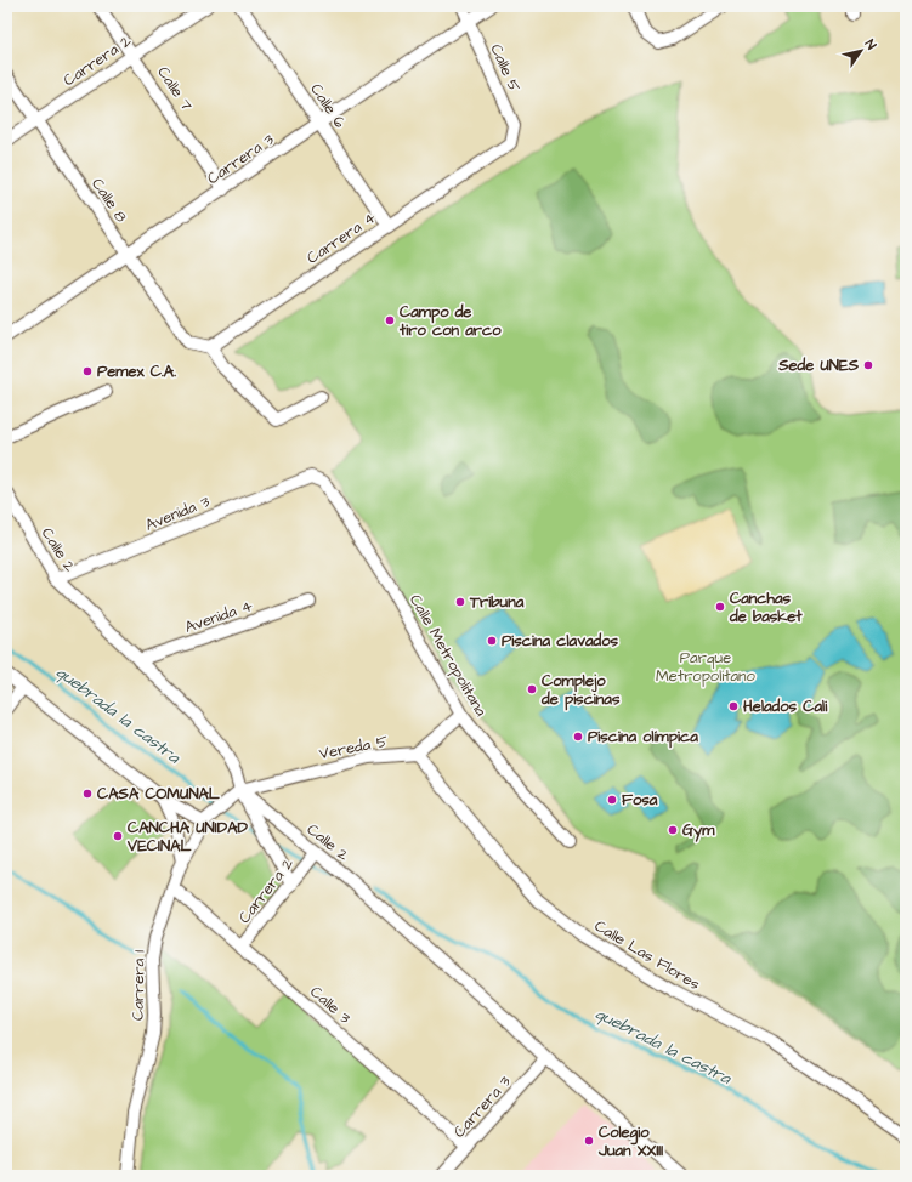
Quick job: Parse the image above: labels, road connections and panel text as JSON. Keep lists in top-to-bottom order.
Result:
{
  "streets": {
    "street": [
      "Carrera 2",
      "Calle 5",
      "Calle 7",
      "Calle 6",
      "Carrera 3",
      "Calle 8",
      "Carrera 4",
      "Avenida 3",
      "Calle 2",
      "Avenida 4",
      "Calle Metropolitana",
      "Vereda 5",
      "Calle Las Flores",
      "Carrera 1",
      "Calle 3"
    ]
  },
  "crossings": [
    ["Carrera 2", "Calle 7"],
    ["Carrera 2", "Calle 8"],
    ["Carrera 2", "Calle 2"],
    ["Carrera 2", "Calle 3"],
    ["Calle 5", "Carrera 3"],
    ["Calle 5", "Carrera 4"],
    ["Calle 7", "Carrera 3"],
    ["Calle 6", "Carrera 3"],
    ["Calle 6", "Carrera 4"],
    ["Carrera 3", "Calle 8"],
    ["Carrera 3", "Calle 2"],
    ["Carrera 3", "Calle 3"],
    ["Calle 8", "Carrera 4"],
    ["Avenida 3", "Calle 2"],
    ["Avenida 3", "Calle Metropolitana"],
    ["Calle 2", "Avenida 4"],
    ["Calle 2", "Vereda 5"],
    ["Calle 2", "Carrera 1"],
    ["Vereda 5", "Calle Las Flores"],
    ["Vereda 5", "Carrera 1"],
    ["Carrera 1", "Calle 3"]
  ],
  "water": ["quebrada la castra"],
  "parks": ["Parque Metropolitano"],
  "places": [
    "Campo de tiro con arco",
    "Sede UNES",
    "Pemex C.A.",
    "Tribuna",
    "Canchas de basket",
    "Piscina clavados",
    "Complejo de piscinas",
    "Helados Cali",
    "Piscina olímpica",
    "CASA COMUNAL",
    "Fosa",
    "Gym",
    "CANCHA UNIDAD VECINAL",
    "Colegio Juan XXIII"
  ],
  "north": "top right"
}
